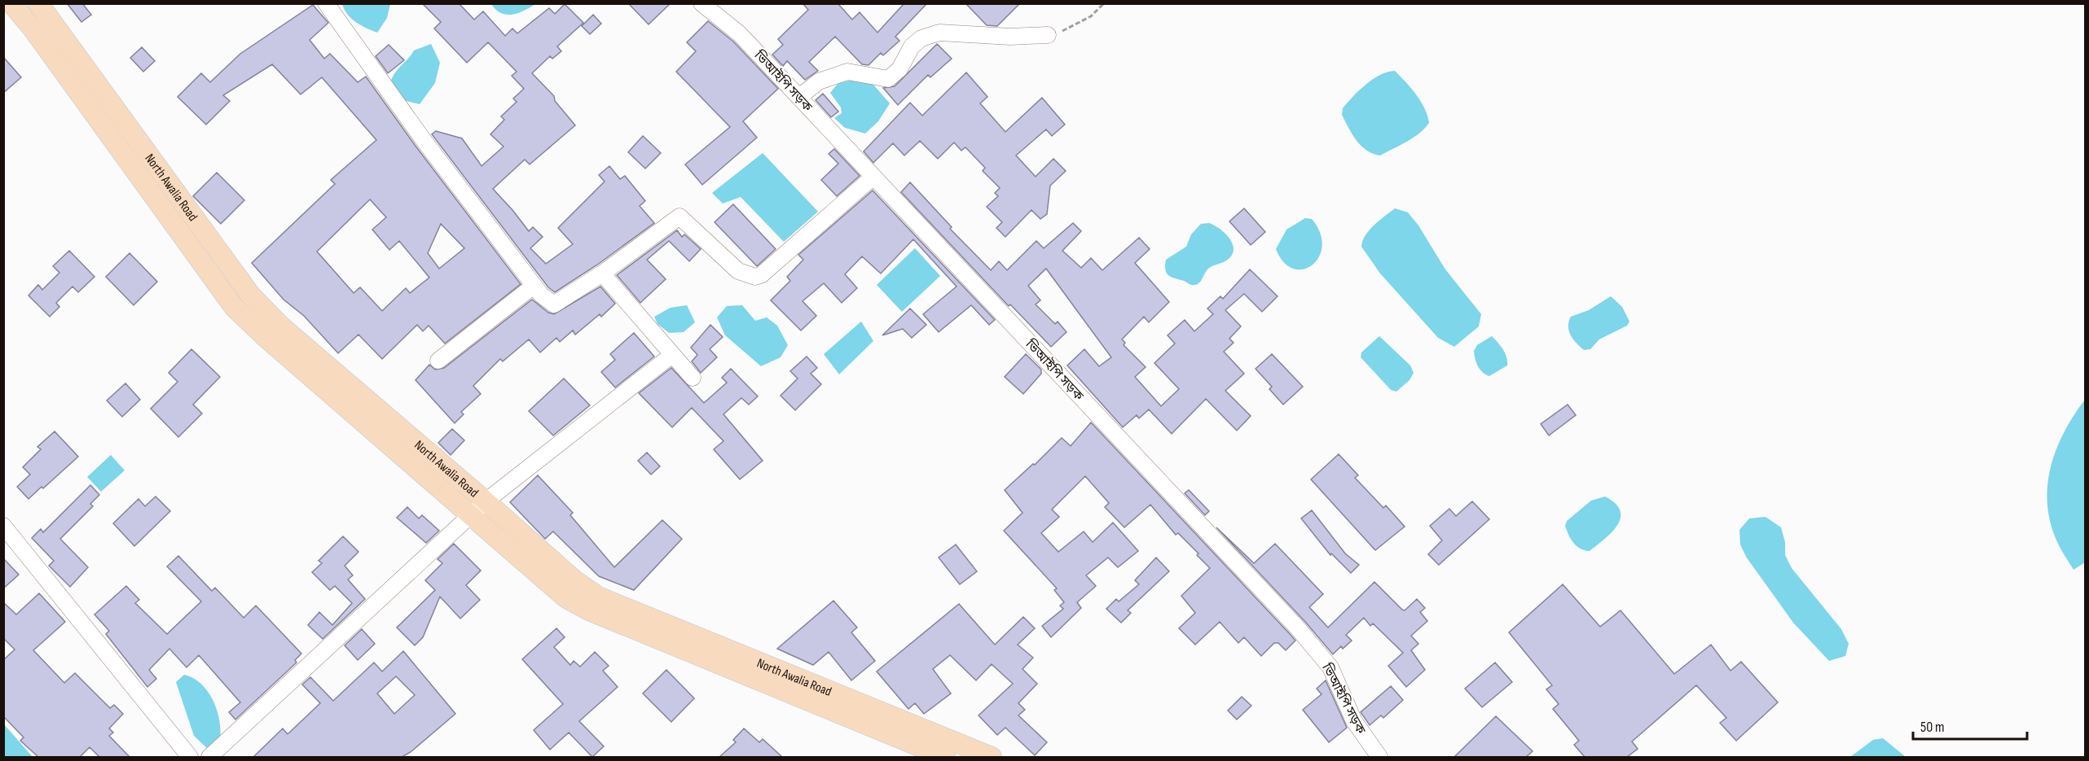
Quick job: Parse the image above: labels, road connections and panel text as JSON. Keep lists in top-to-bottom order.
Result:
{
  "streets": {
    "main road": ["North Awalia Road"],
    "street": ["ভিআইপি সড়ক"]
  },
  "scale_bar": "50 m"
}
